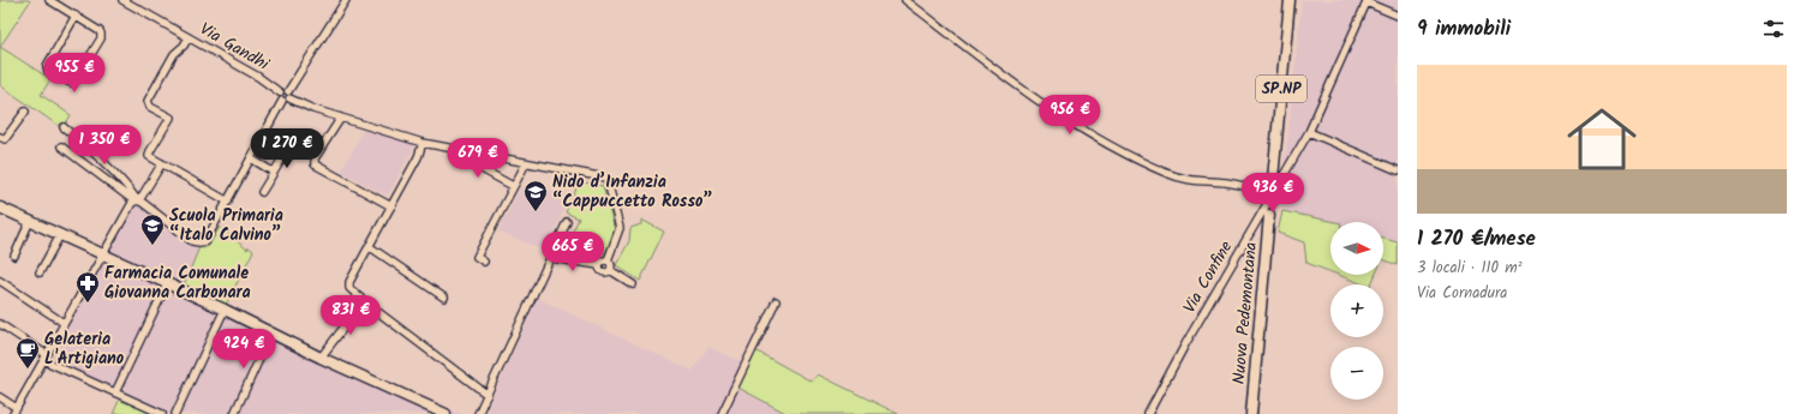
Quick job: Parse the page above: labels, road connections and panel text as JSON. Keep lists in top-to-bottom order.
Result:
{
  "streets": {
    "main road": ["SP.NP", "Nuova Pedemontana"],
    "street": ["Via Gandhi", "Via Confine"]
  },
  "places": {
    "school or university": ["Nido d’Infanzia “Cappuccetto Rosso”", "Scuola Primaria “Italo Calvino”"],
    "pharmacy": ["Farmacia Comunale Giovanna Carbonara"],
    "cafe": ["Gelateria L'Artigiano"]
  },
  "north": "right",
  "page": {
    "heading": "9 immobili",
    "price": [
      "955 €",
      "956 €",
      "1 350 €",
      "1 270 €",
      "679 €",
      "936 €",
      "665 €",
      "831 €",
      "924 €"
    ],
    "list": [
      {
        "name": "1 270 €/mese",
        "note": "3 locali · 110 m² · Via Cornadura"
      }
    ],
    "map_buttons": ["+", "−"]
  }
}
